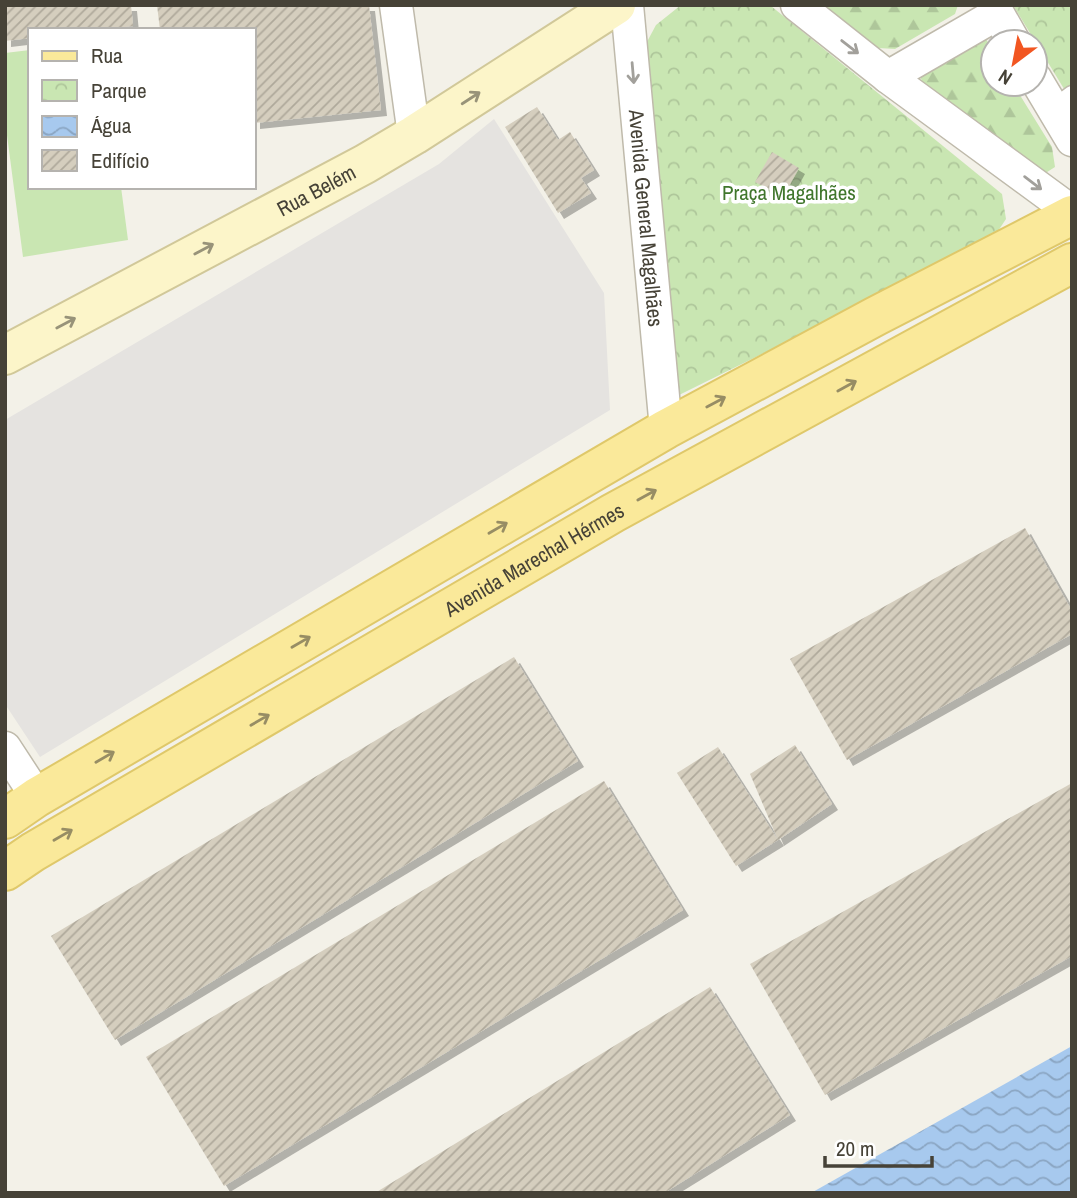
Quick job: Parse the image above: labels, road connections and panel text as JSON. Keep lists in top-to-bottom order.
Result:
{
  "streets": {
    "main road": ["Avenida Marechal Hérmes"],
    "street": ["Rua Belém", "Avenida General Magalhães"]
  },
  "one_way": ["Rua Belém", "Avenida General Magalhães"],
  "parks": ["Praça Magalhães"],
  "legend": [
    "Rua",
    "Parque",
    "Água",
    "Edifício"
  ],
  "scale_bar": "20 m",
  "north": "bottom left"
}
